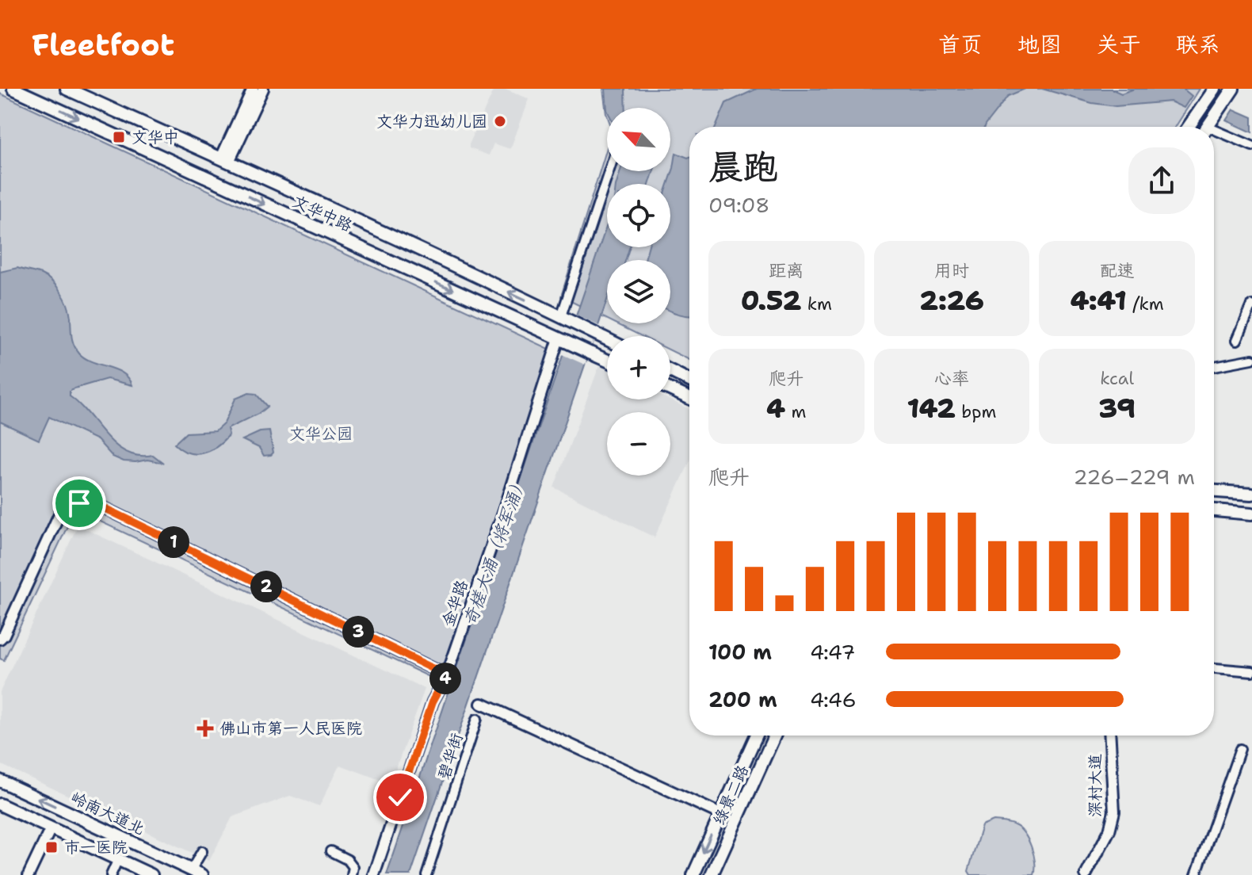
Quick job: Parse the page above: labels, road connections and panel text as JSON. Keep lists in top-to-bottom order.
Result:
{
  "streets": {
    "main road": ["文华中路", "绿景二路", "岭南大道北"],
    "street": ["金华路", "碧华街", "深村大道"]
  },
  "crossings": [
    ["文华中路", "金华路"]
  ],
  "water": ["奇槎大涌（将军涌）"],
  "parks": ["文华公园"],
  "places": {
    "other": ["文华力迅幼儿园"],
    "transit": ["文华中", "市一医院"],
    "health": ["佛山市第一人民医院"]
  },
  "north": "top left",
  "page": {
    "header": "Fleetfoot",
    "nav": [
      "首页",
      "地图",
      "关于",
      "联系"
    ],
    "map_buttons": ["+", "−"],
    "heading": ["晨跑", "09:08"],
    "stats": [
      ["距离", "0.52 km"],
      ["用时", "2:26"],
      ["配速", "4:41 /km"],
      ["爬升", "4 m"],
      ["心率", "142 bpm"],
      ["kcal", "39"]
    ],
    "chart": ["爬升", "226–229 m"],
    "pins": [
      "1",
      "2",
      "3",
      "4"
    ],
    "list": [
      {
        "name": "100 m",
        "note": "4:47"
      },
      {
        "name": "200 m",
        "note": "4:46"
      }
    ]
  }
}
